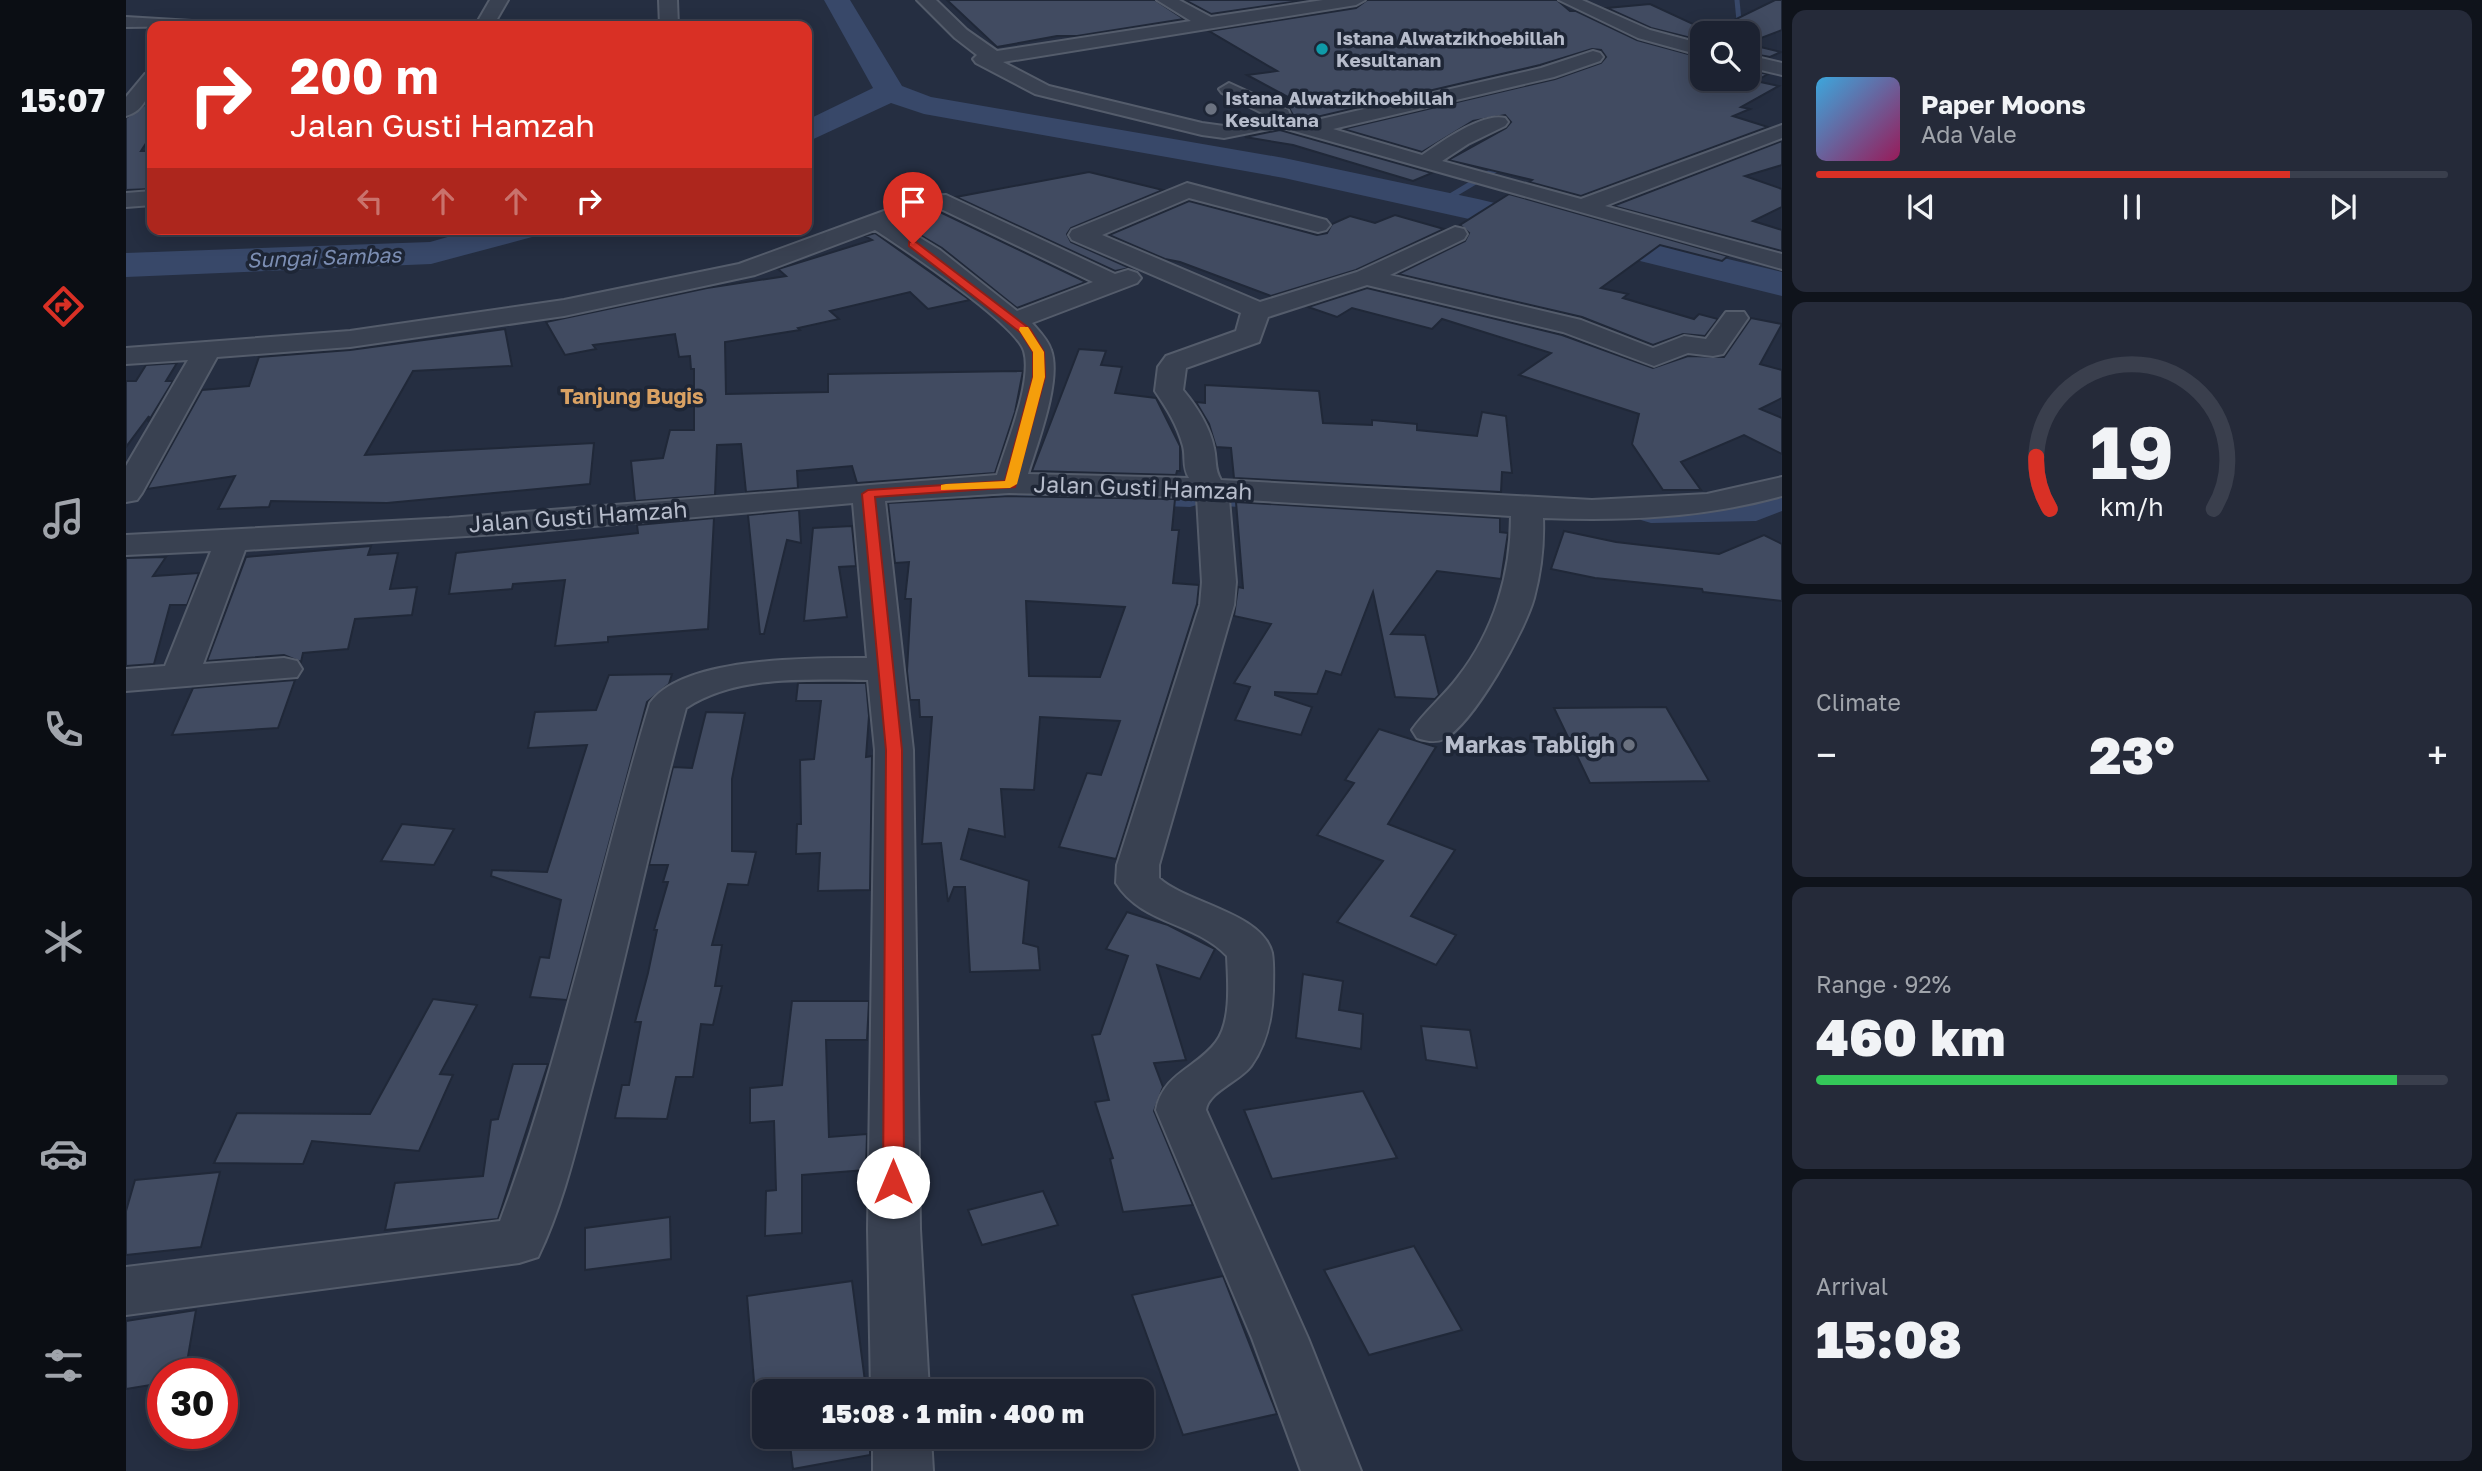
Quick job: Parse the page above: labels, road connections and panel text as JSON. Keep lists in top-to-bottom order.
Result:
{
  "streets": {
    "street": ["Jalan Gusti Hamzah"]
  },
  "districts": ["Tanjung Bugis"],
  "water": ["Sungai Sambas"],
  "places": ["Istana Alwatzikhoebillah Kesultanan", "Istana Alwatzikhoebillah Kesultana", "Markas Tabligh"],
  "page": {
    "tabs": "15:07",
    "turn": ["200 m", "Jalan Gusti Hamzah"],
    "song": ["Paper Moons", "Ada Vale"],
    "tile": [
      "Climate",
      ["Range · 92%", "460 km"],
      ["Arrival", "15:08"]
    ],
    "heat": ["−", "23°", "+"],
    "limit": "30",
    "trip": "15:08 · 1 min · 400 m",
    "gauge": ["19", "km/h"]
  }
}
